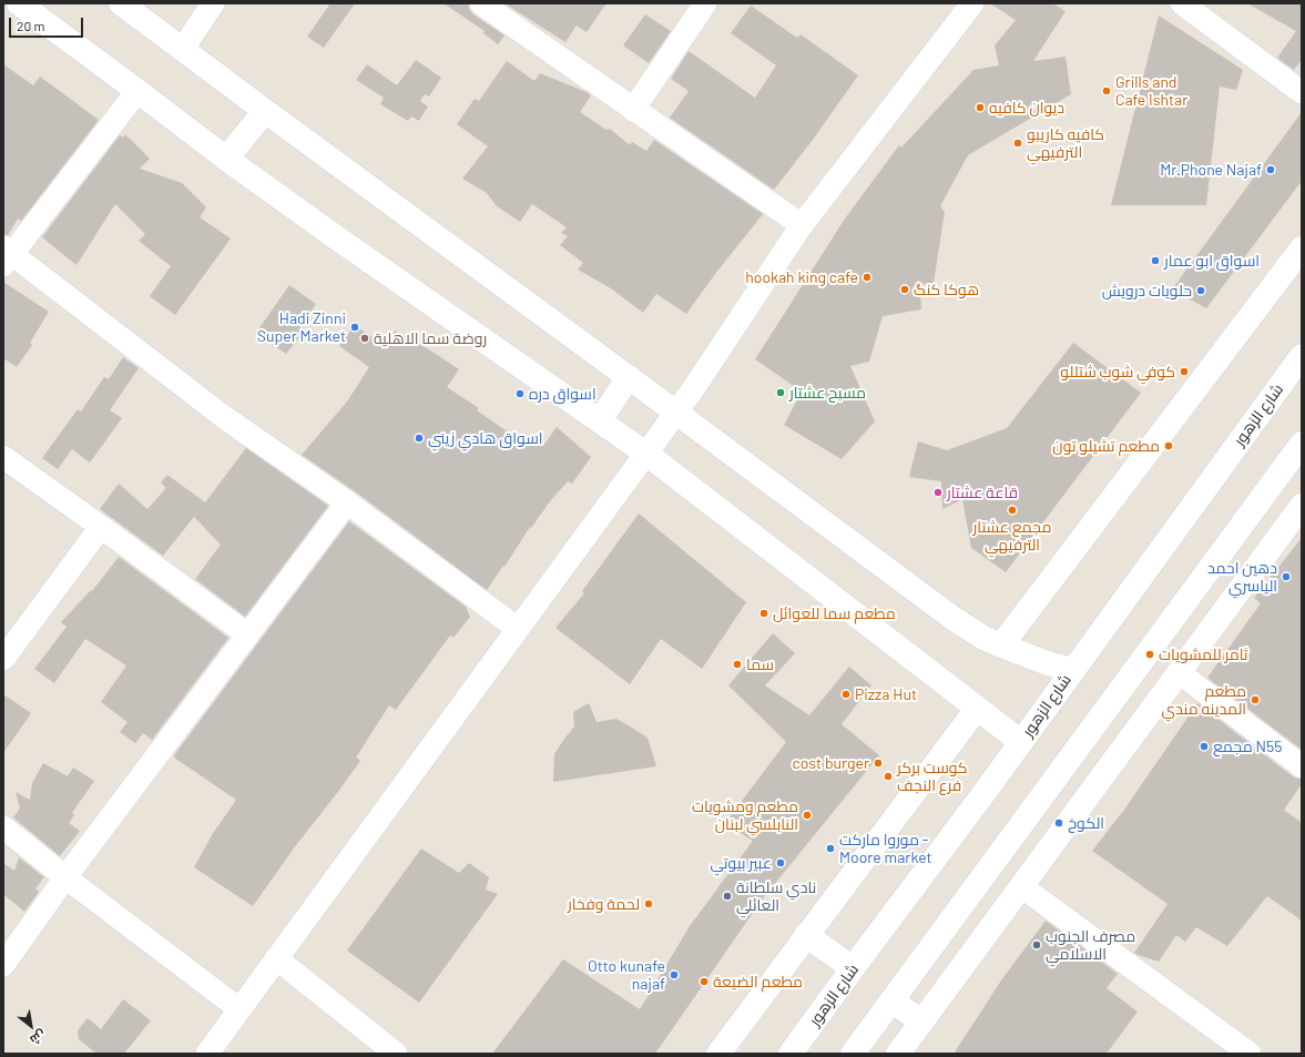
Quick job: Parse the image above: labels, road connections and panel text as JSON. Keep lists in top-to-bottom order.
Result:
{
  "streets": {
    "street": ["شارع الزهور"]
  },
  "places": [
    "Grills and Cafe Ishtar",
    "ديوان كافيه",
    "كافيه كاريبو الترفيهي",
    "Mr.Phone Najaf",
    "اسواق ابو عمار",
    "hookah king cafe",
    "هوكا كنگ",
    "حلويات درويش",
    "Hadi Zinni Super Market",
    "روضة سما الاهلية",
    "كوفي شوب شتللو",
    "مسبح عشتار",
    "اسواق دره",
    "اسواق هادي زيني",
    "مطعم تشيلو تون",
    "قاعة عشتار",
    "مجمع عشتار الترفيهي",
    "دهين احمد الياسري",
    "مطعم سما للعوائل",
    "ثامر للمشويات",
    "سما",
    "Pizza Hut",
    "مطعم المدينه مندي",
    "مجمع N55",
    "cost burger",
    "كوست بركر فرع النجف",
    "مطعم ومشويات النابلسي لبنان",
    "الكوخ",
    "موروا ماركت - Moore market",
    "عبير بيوتي",
    "نادي سلطانة العائلي",
    "لحمة وفخار",
    "مصرف الجنوب الاسلامي",
    "Otto kunafe najaf",
    "مطعم الضيعة"
  ],
  "scale_bar": "20 m",
  "north": "bottom right"
}
